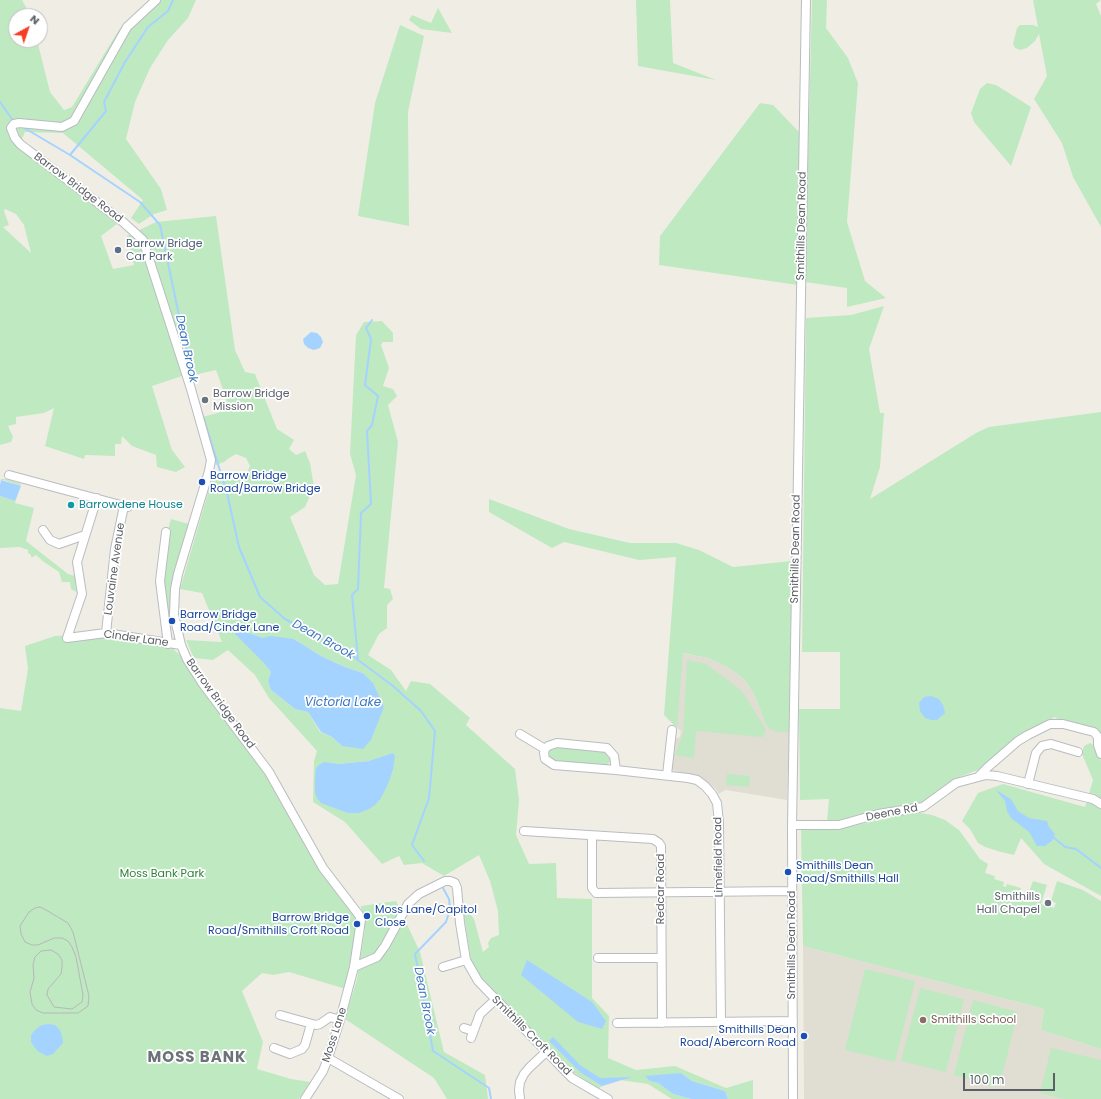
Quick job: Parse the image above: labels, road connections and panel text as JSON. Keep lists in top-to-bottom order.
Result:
{
  "streets": {
    "street": [
      "Barrow Bridge Road",
      "Smithills Dean Road",
      "Louvaine Avenue",
      "Cinder Lane",
      "Deene Rd",
      "Limefield Road",
      "Redcar Road",
      "Moss Lane",
      "Smithills Croft Road"
    ]
  },
  "crossings": [
    ["Barrow Bridge Road", "Cinder Lane"],
    ["Barrow Bridge Road", "Moss Lane"],
    ["Barrow Bridge Road", "Smithills Croft Road"],
    ["Smithills Dean Road", "Deene Rd"],
    ["Louvaine Avenue", "Cinder Lane"],
    ["Moss Lane", "Smithills Croft Road"]
  ],
  "districts": ["MOSS BANK"],
  "water": ["Dean Brook", "Victoria Lake"],
  "parks": ["Moss Bank Park"],
  "places": [
    "Barrow Bridge Car Park",
    "Barrow Bridge Mission",
    "Barrow Bridge Road/Barrow Bridge",
    "Barrowdene House",
    "Barrow Bridge Road/Cinder Lane",
    "Smithills Dean Road/Smithills Hall",
    "Smithills Hall Chapel",
    "Moss Lane/Capitol Close",
    "Barrow Bridge Road/Smithills Croft Road",
    "Smithills School",
    "Smithills Dean Road/Abercorn Road"
  ],
  "scale_bar": "100 m",
  "north": "top right"
}
